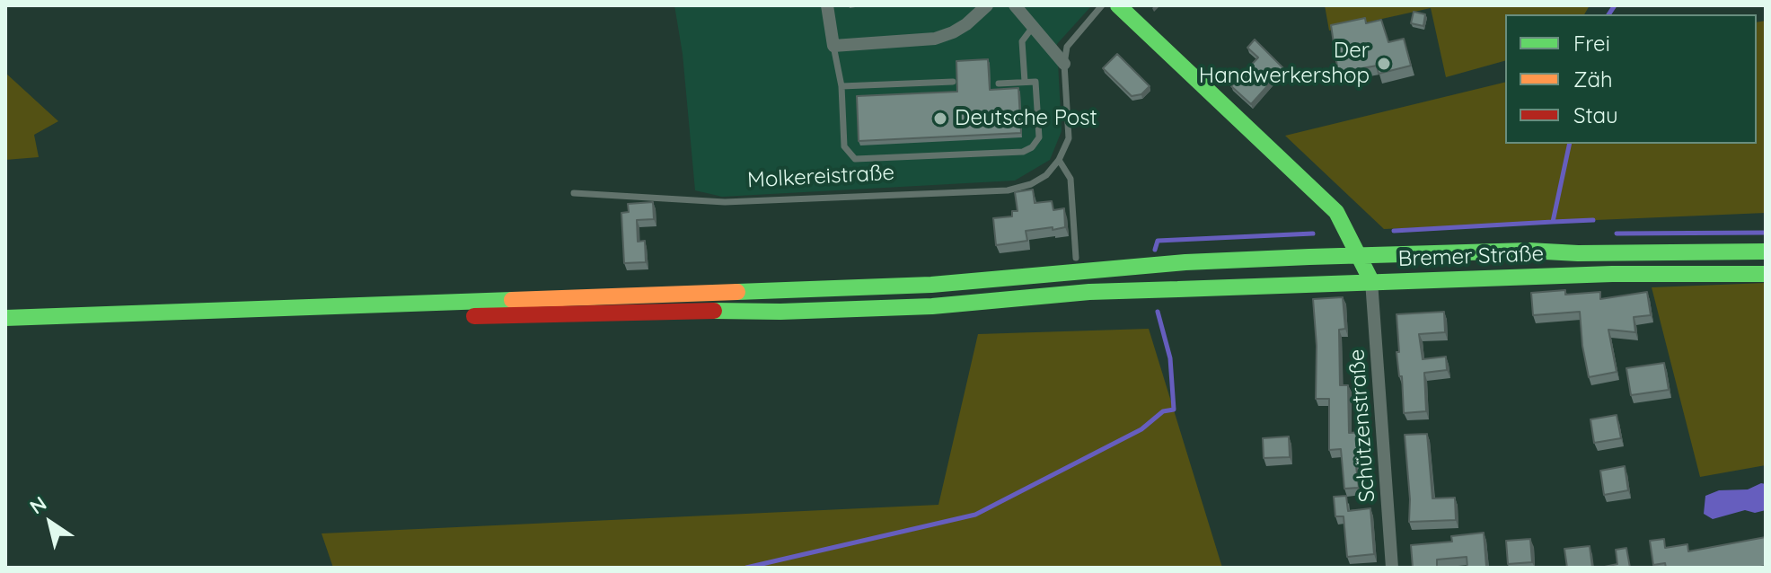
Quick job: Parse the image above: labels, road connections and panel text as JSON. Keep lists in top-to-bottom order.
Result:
{
  "streets": {
    "main road": ["Bremer Straße"],
    "street": ["Schützenstraße"],
    "lane": ["Molkereistraße"]
  },
  "crossings": [
    ["Bremer Straße", "Schützenstraße"]
  ],
  "places": ["Der Handwerkershop", "Deutsche Post"],
  "legend": ["Frei", "Zäh", "Stau"],
  "north": "top left"
}
